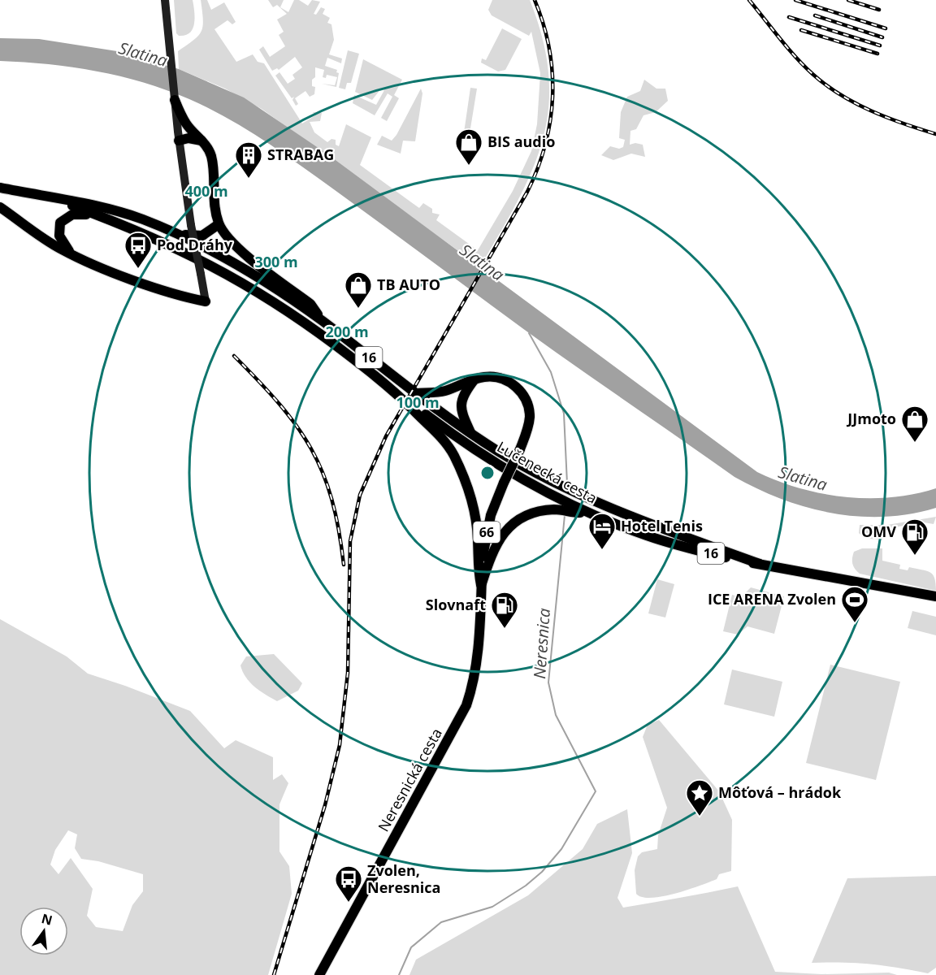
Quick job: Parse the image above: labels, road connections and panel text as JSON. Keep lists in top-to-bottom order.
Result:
{
  "streets": {
    "main road": [
      "16",
      "Lučenecká cesta",
      "66",
      "Neresnická cesta"
    ]
  },
  "crossings": [
    ["16", "Lučenecká cesta"],
    ["66", "Neresnická cesta"]
  ],
  "water": ["Slatina", "Neresnica"],
  "places": {
    "shop": ["BIS audio", "TB AUTO", "JJmoto"],
    "building": ["STRABAG"],
    "bus stop": ["Pod Dráhy", "Zvolen, Neresnica"],
    "hotel": ["Hotel Tenis"],
    "fuel station": ["OMV", "Slovnaft"],
    "sports": ["ICE ARENA Zvolen"],
    "place": ["Môťová – hrádok"]
  },
  "north": "top",
  "rings": [
    "400 m",
    "300 m",
    "200 m",
    "100 m"
  ]
}
